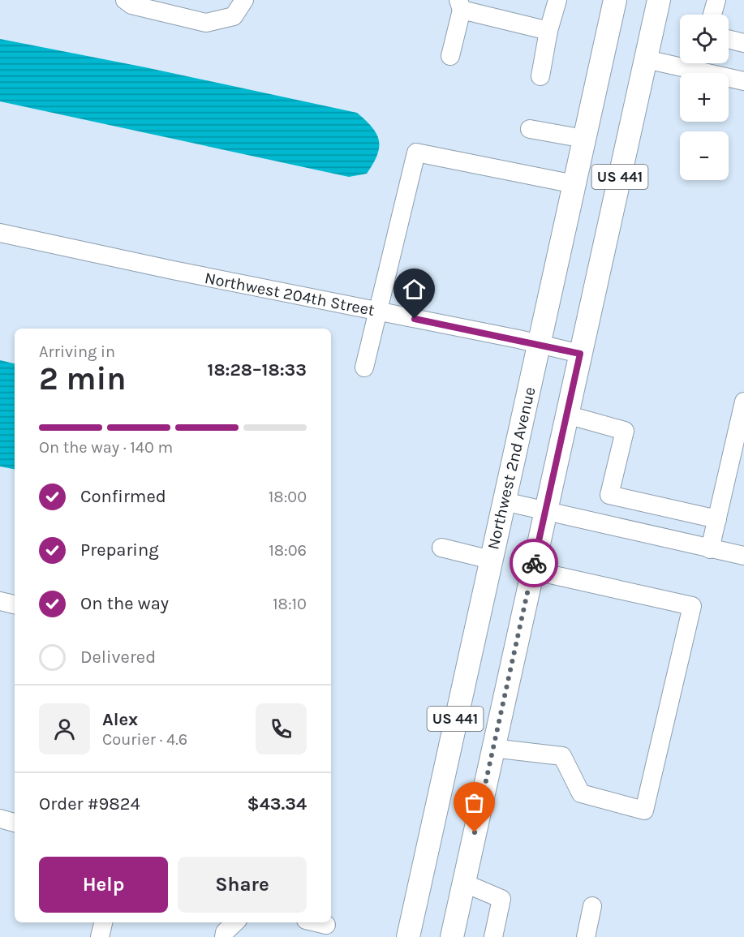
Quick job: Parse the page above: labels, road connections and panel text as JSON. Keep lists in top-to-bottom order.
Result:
{
  "streets": {
    "main road": ["US 441", "Northwest 2nd Avenue"],
    "street": ["Northwest 204th Street"]
  },
  "crossings": [
    ["US 441", "Northwest 204th Street"],
    ["Northwest 204th Street", "Northwest 2nd Avenue"]
  ],
  "page": {
    "map_buttons": ["+", "−"],
    "heading": ["2 min", "Arriving in", "18:28–18:33"],
    "panel": [
      "Alex",
      "Courier · 4.6",
      "Order #9824",
      "$43.34"
    ],
    "bar": "On the way · 140 m",
    "list": [
      ["Confirmed", "18:00"],
      ["Preparing", "18:06"],
      ["On the way", "18:10"],
      "Delivered"
    ],
    "buttons": ["Help", "Share"]
  }
}
